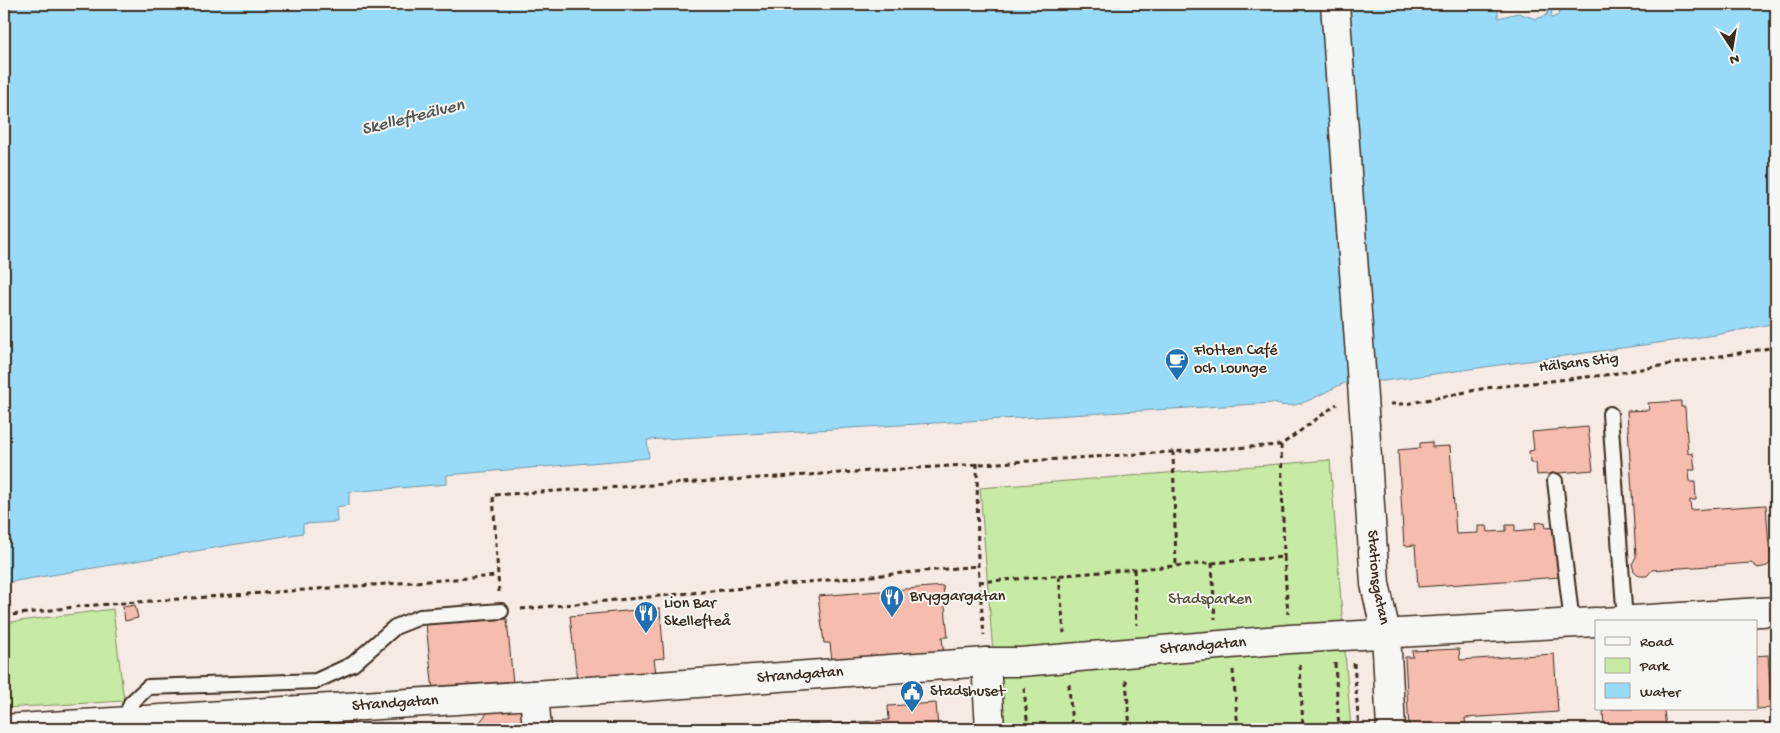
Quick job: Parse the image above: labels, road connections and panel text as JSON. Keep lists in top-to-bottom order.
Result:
{
  "streets": {
    "street": ["Stationsgatan", "Strandgatan"],
    "path": ["Hälsans Stig"]
  },
  "crossings": [
    ["Stationsgatan", "Strandgatan"]
  ],
  "water": ["Skellefteälven"],
  "parks": ["Stadsparken"],
  "places": {
    "cafe": ["Flotten Café och Lounge"],
    "restaurant": ["Bryggargatan", "Lion Bar Skellefteå"],
    "public building": ["Stadshuset"]
  },
  "legend": ["Road", "Park", "Water"],
  "north": "bottom"
}
